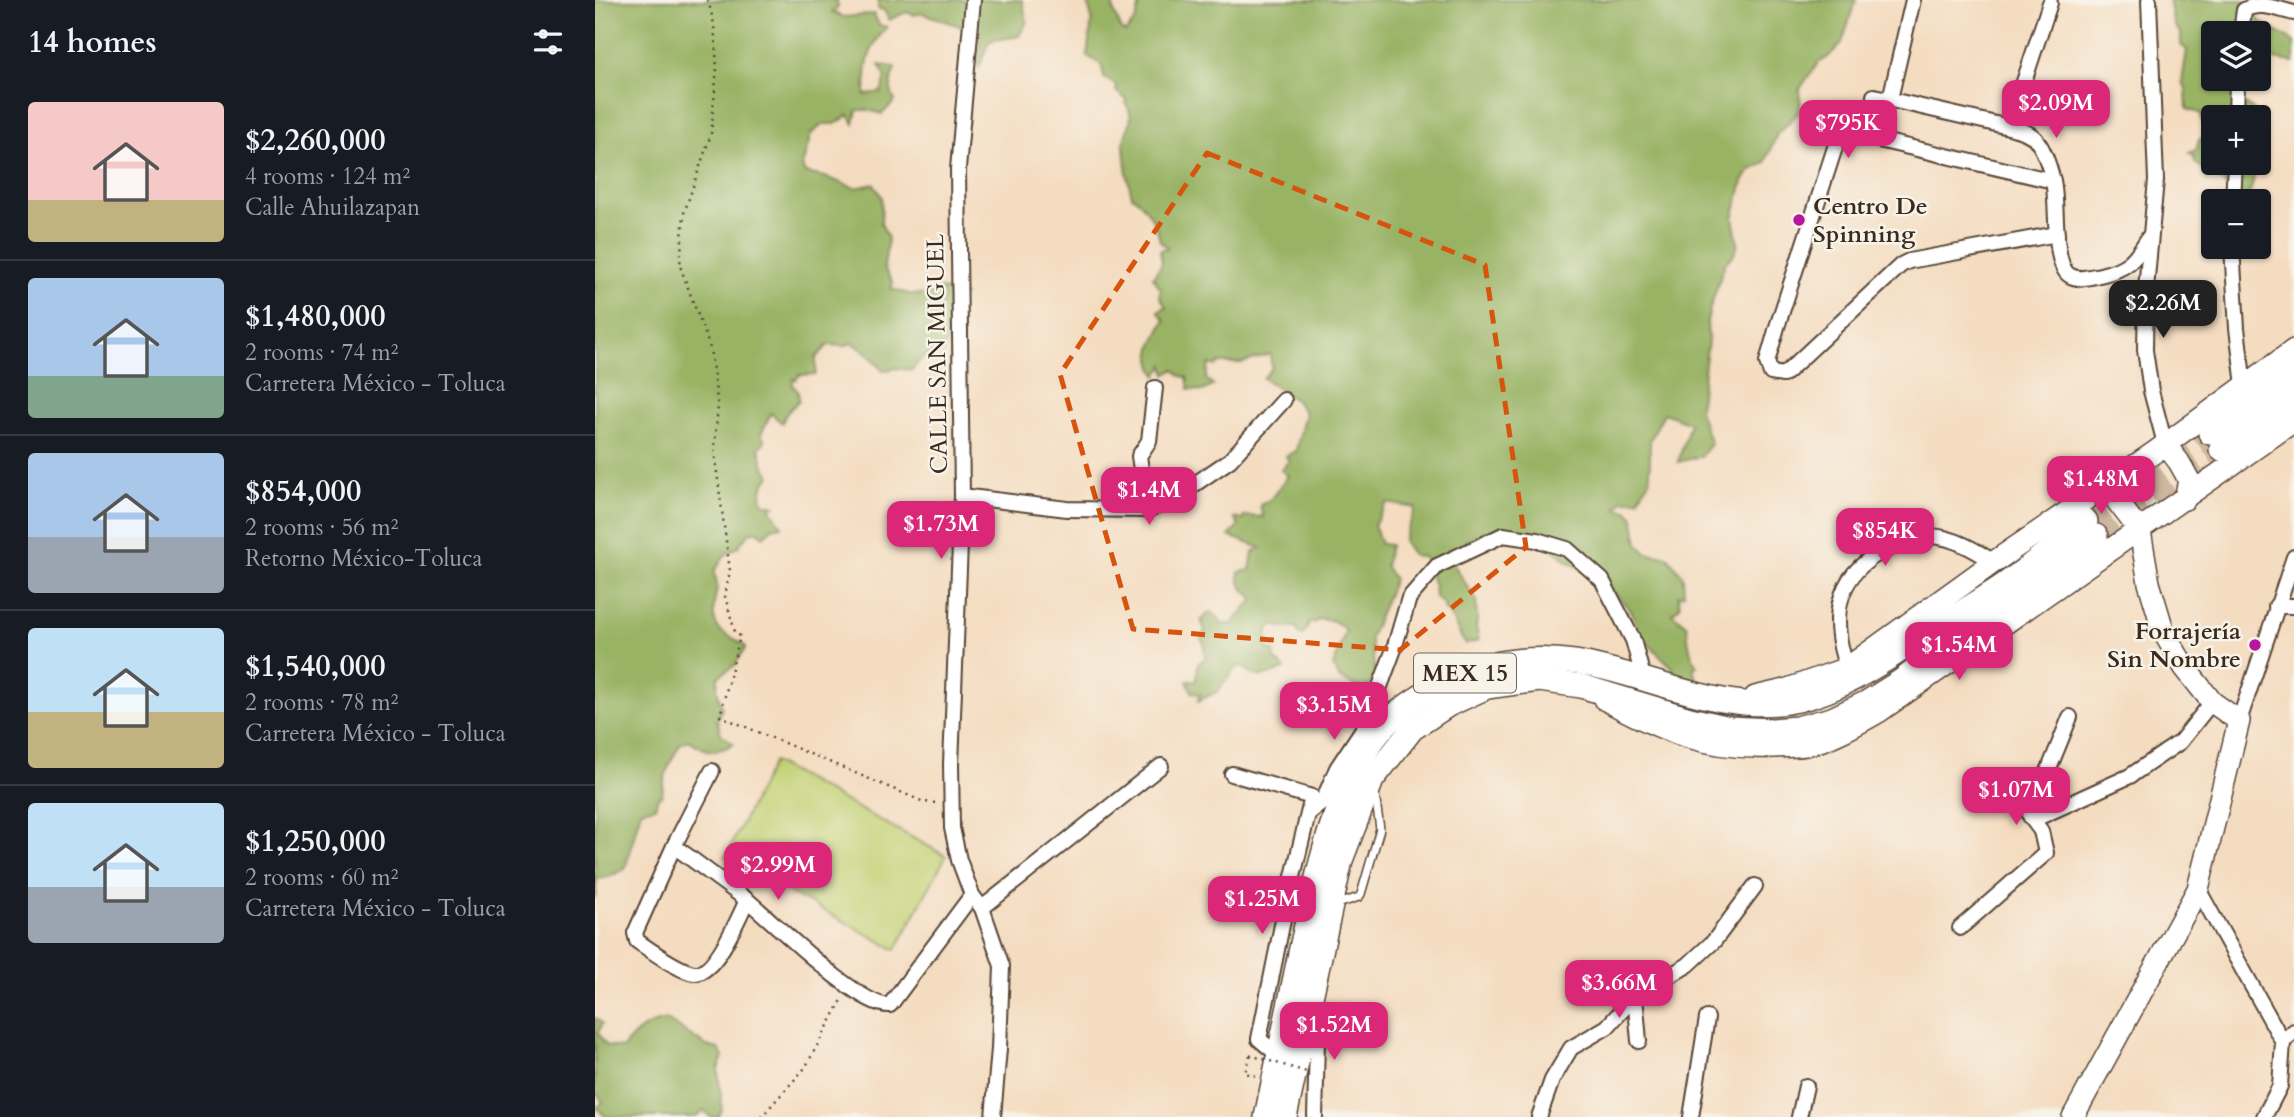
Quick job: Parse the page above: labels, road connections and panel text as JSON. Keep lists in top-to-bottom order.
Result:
{
  "streets": {
    "main road": ["MEX 15"],
    "street": ["CALLE SAN MIGUEL"]
  },
  "places": ["Centro De Spinning", "Forrajería Sin Nombre"],
  "page": {
    "heading": "14 homes",
    "map_buttons": ["+", "−"],
    "price": [
      "$2.09M",
      "$795K",
      "$2.26M",
      "$1.48M",
      "$1.4M",
      "$1.73M",
      "$854K",
      "$1.54M",
      "$3.15M",
      "$1.07M",
      "$2.99M",
      "$1.25M",
      "$3.66M",
      "$1.52M"
    ],
    "list": [
      {
        "name": "$2,260,000",
        "note": "4 rooms · 124 m² · Calle Ahuilazapan"
      },
      {
        "name": "$1,480,000",
        "note": "2 rooms · 74 m² · Carretera México - Toluca"
      },
      {
        "name": "$854,000",
        "note": "2 rooms · 56 m² · Retorno México-Toluca"
      },
      {
        "name": "$1,540,000",
        "note": "2 rooms · 78 m² · Carretera México - Toluca"
      },
      {
        "name": "$1,250,000",
        "note": "2 rooms · 60 m² · Carretera México - Toluca"
      }
    ]
  }
}
